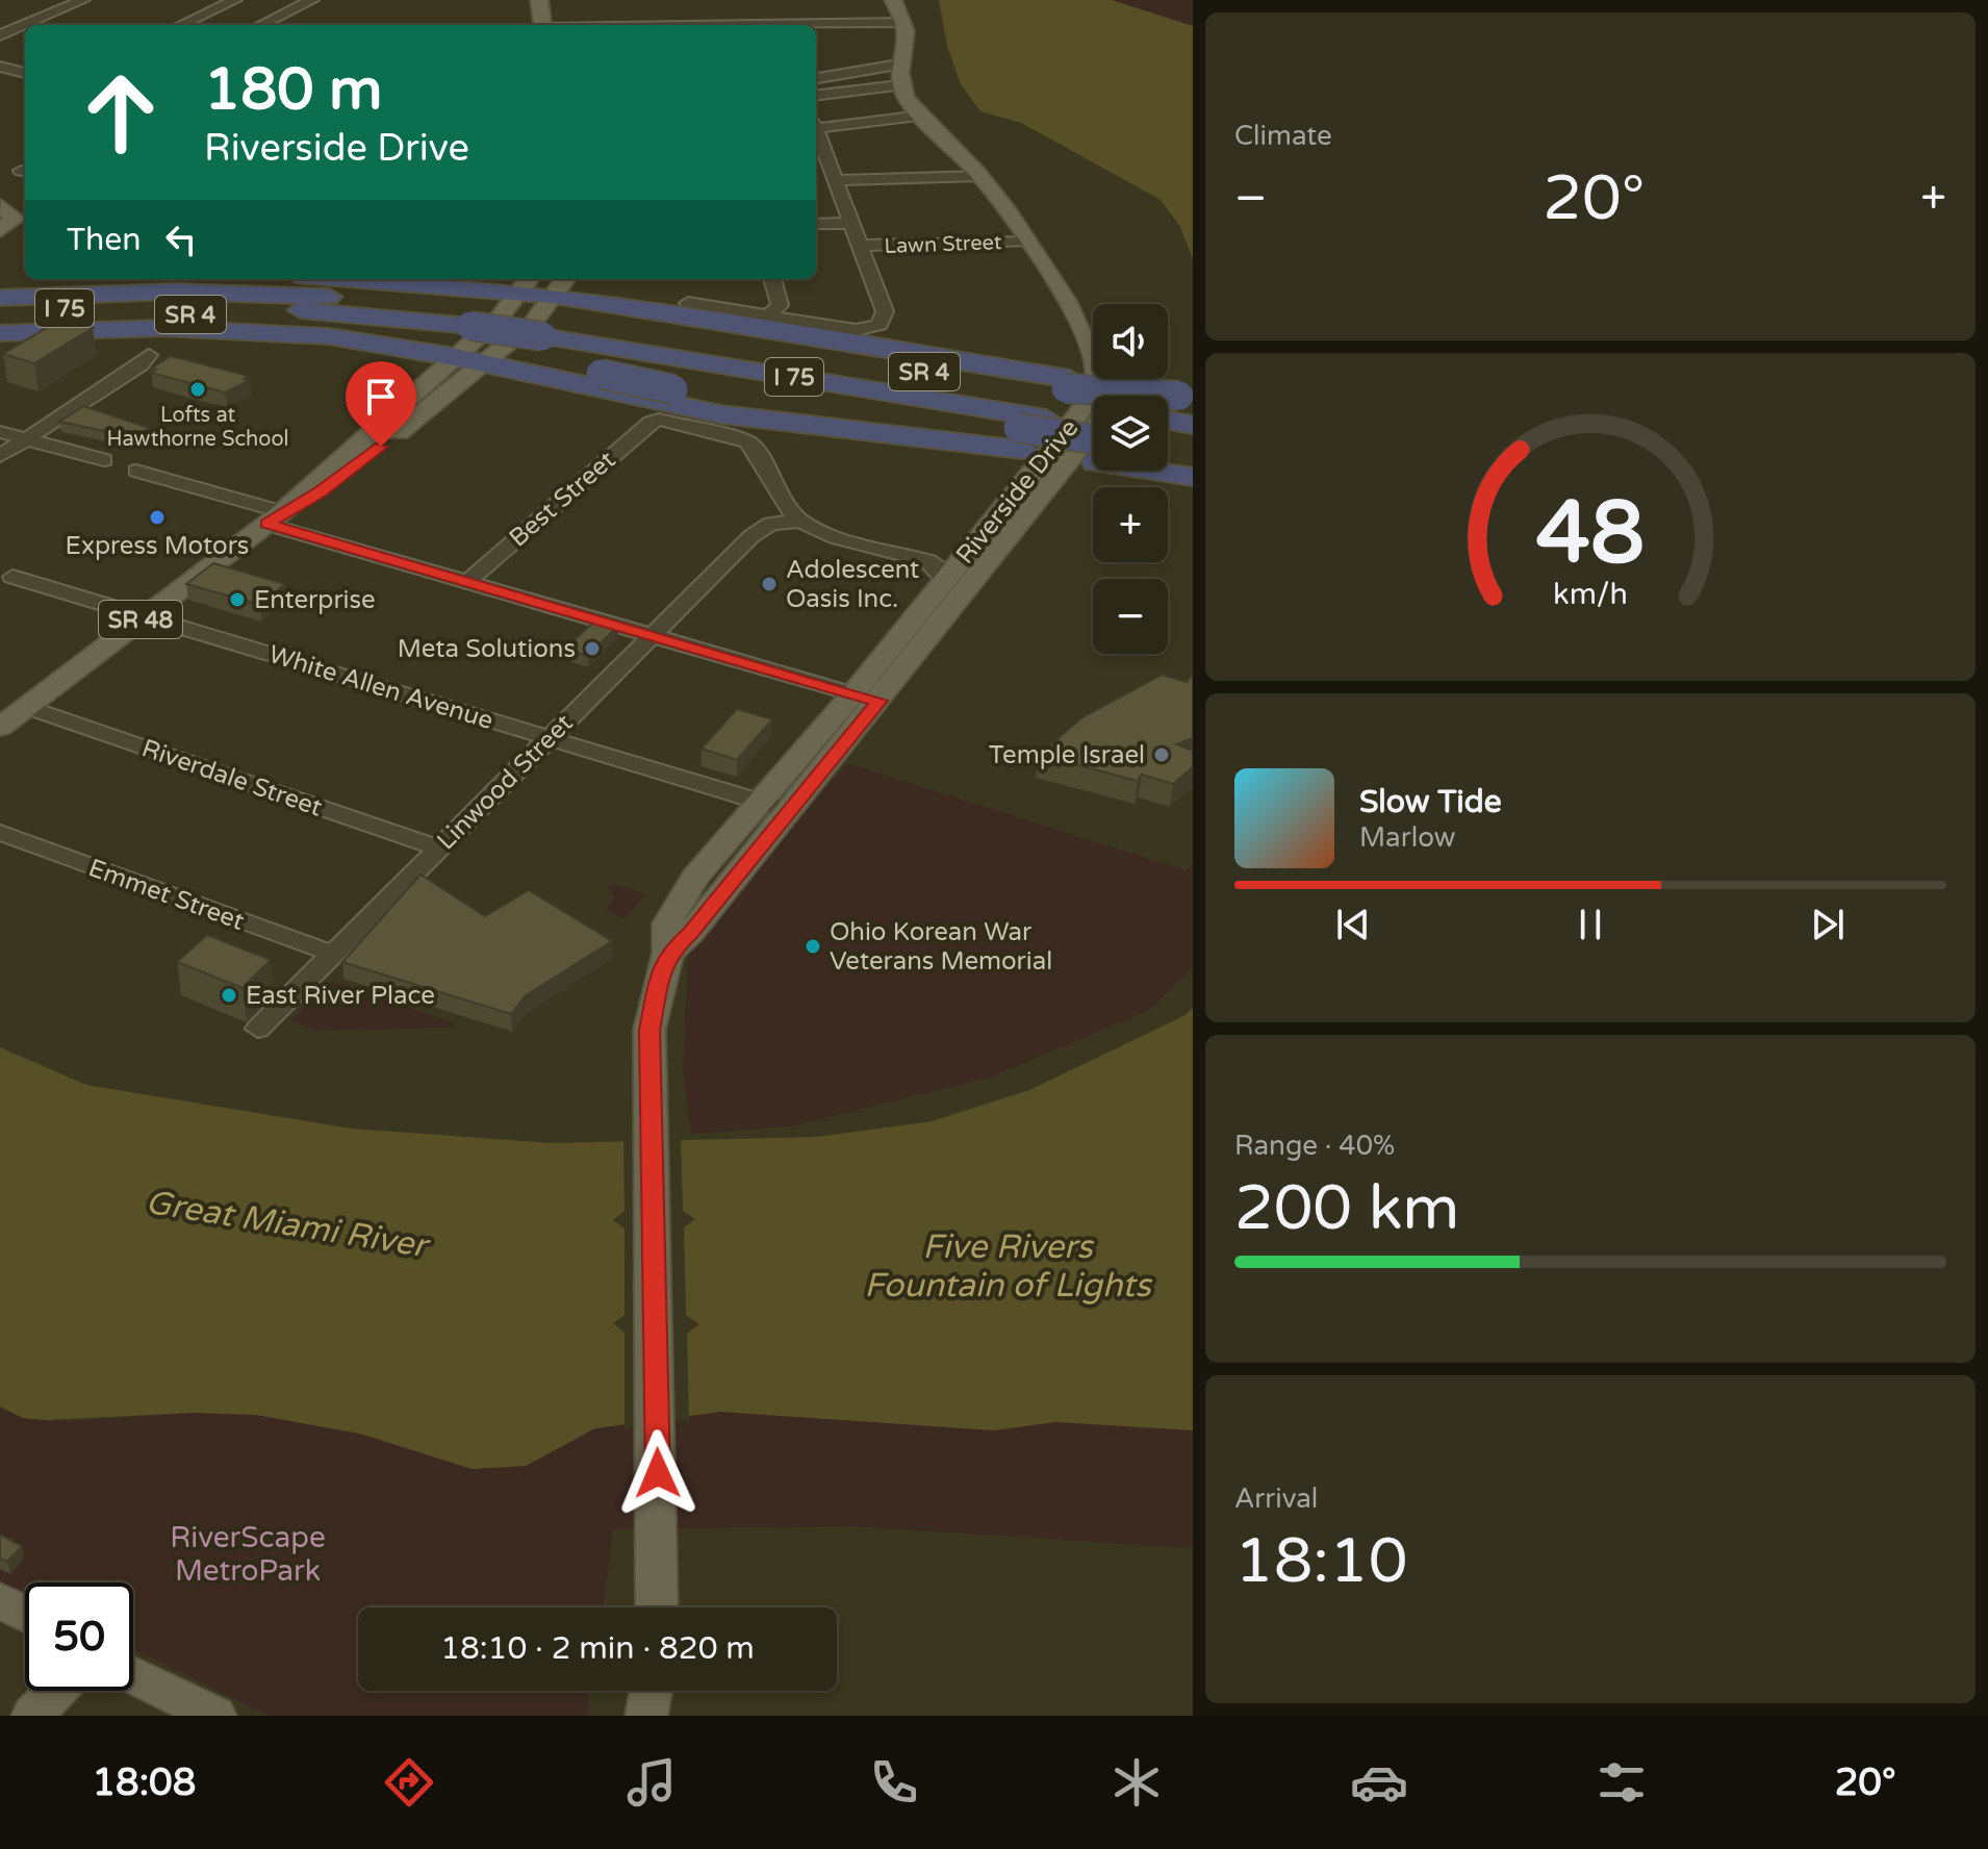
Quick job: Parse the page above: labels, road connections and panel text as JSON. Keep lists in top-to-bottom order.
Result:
{
  "streets": {
    "highway": ["I 75", "SR 4"],
    "main road": ["Riverside Drive", "SR 48"],
    "street": [
      "Lawn Street",
      "Best Street",
      "White Allen Avenue",
      "Riverdale Street",
      "Linwood Street",
      "Emmet Street"
    ]
  },
  "crossings": [
    ["Lawn Street", "Riverside Drive"],
    ["I 75", "SR 4"],
    ["I 75", "SR 48"],
    ["SR 4", "SR 48"],
    ["Riverside Drive", "White Allen Avenue"],
    ["Best Street", "Linwood Street"],
    ["SR 48", "White Allen Avenue"],
    ["SR 48", "Riverdale Street"],
    ["White Allen Avenue", "Linwood Street"],
    ["Riverdale Street", "Linwood Street"],
    ["Linwood Street", "Emmet Street"]
  ],
  "water": ["Great Miami River", "Five Rivers Fountain of Lights"],
  "parks": ["RiverScape MetroPark"],
  "places": [
    "Lofts at Hawthorne School",
    "Express Motors",
    "Adolescent Oasis Inc.",
    "Enterprise",
    "Meta Solutions",
    "Temple Israel",
    "Ohio Korean War Veterans Memorial",
    "East River Place"
  ],
  "page": {
    "tile": [
      "Climate",
      ["Range · 40%", "200 km"],
      ["Arrival", "18:10"]
    ],
    "turn": ["180 m", "Riverside Drive"],
    "heat": ["−", "20°", "+"],
    "then": "Then",
    "map_buttons": ["+", "−"],
    "song": ["Slow Tide", "Marlow"],
    "limit": "50",
    "trip": "18:10 · 2 min · 820 m",
    "tabs": ["18:08", "20°"],
    "gauge": ["48", "km/h"]
  }
}
